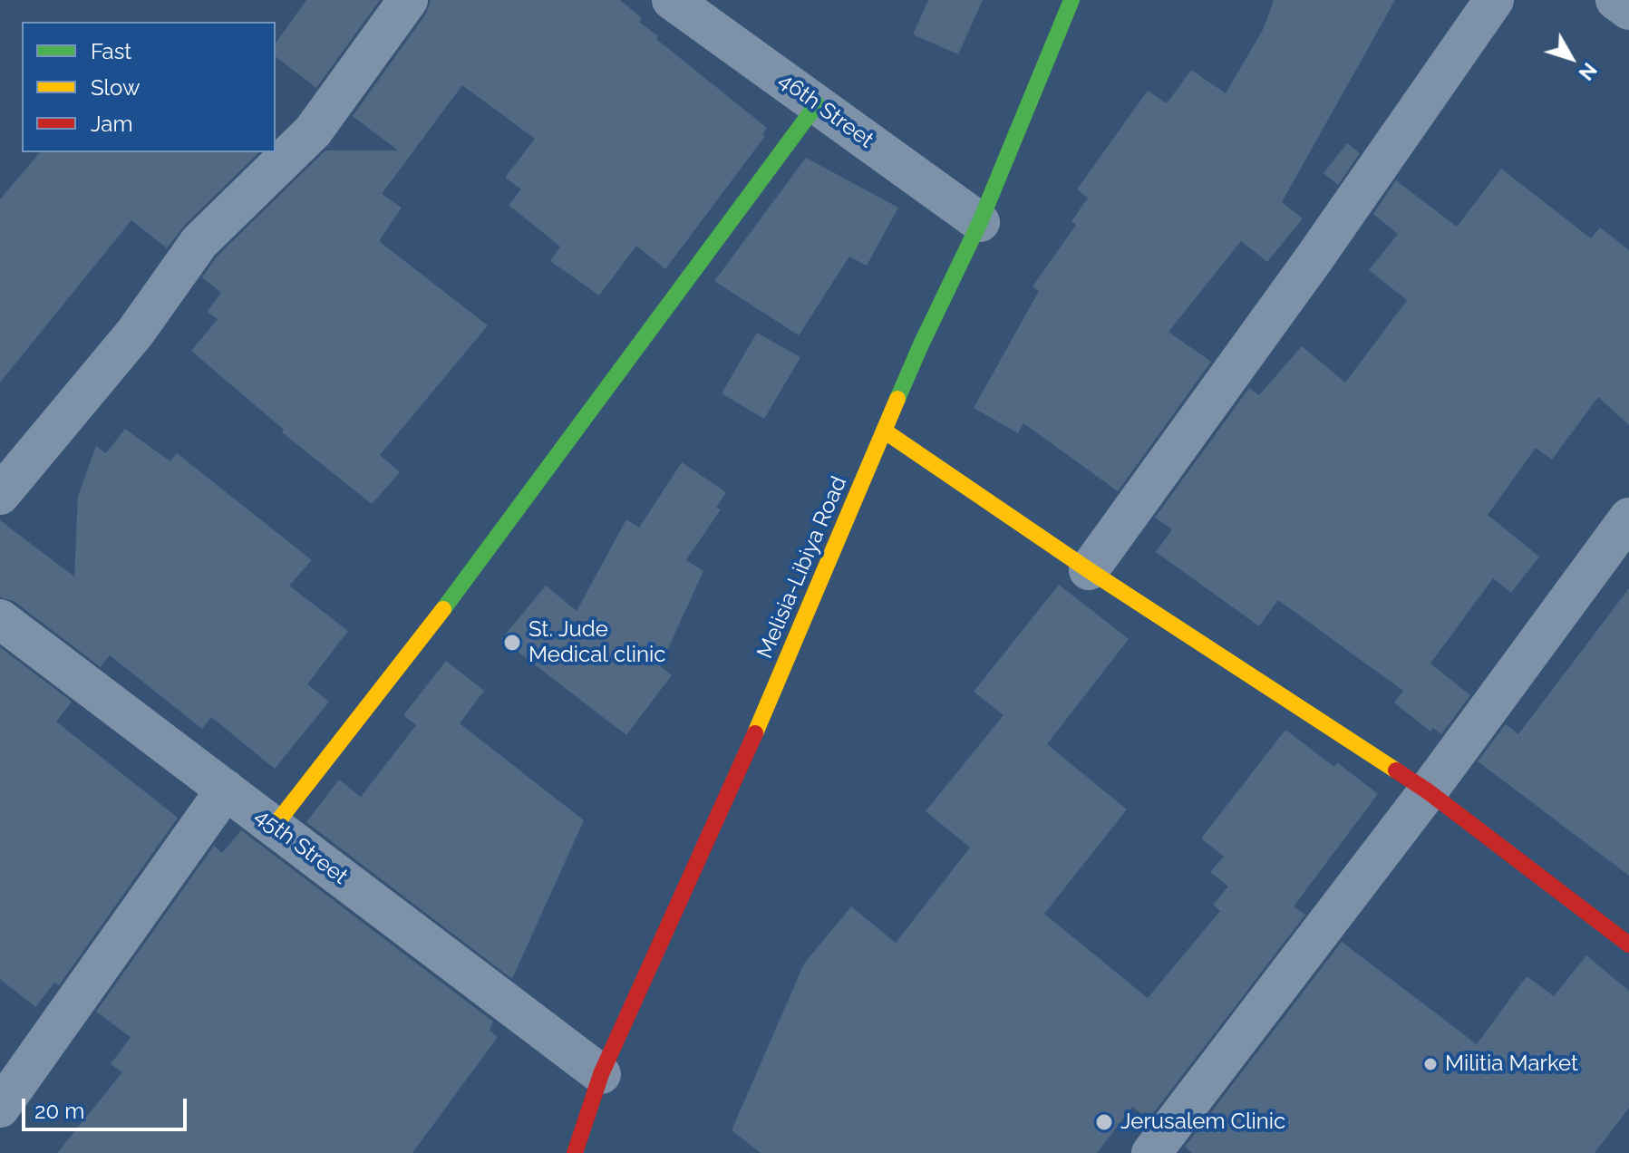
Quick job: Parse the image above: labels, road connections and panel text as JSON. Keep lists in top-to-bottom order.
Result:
{
  "streets": {
    "street": ["46th Street", "Melisia-Libiya Road", "45th Street"]
  },
  "crossings": [
    ["46th Street", "Melisia-Libiya Road"],
    ["Melisia-Libiya Road", "45th Street"]
  ],
  "places": ["St. Jude Medical clinic", "Militia Market", "Jerusalem Clinic"],
  "legend": ["Fast", "Slow", "Jam"],
  "scale_bar": "20 m",
  "north": "bottom right"
}
